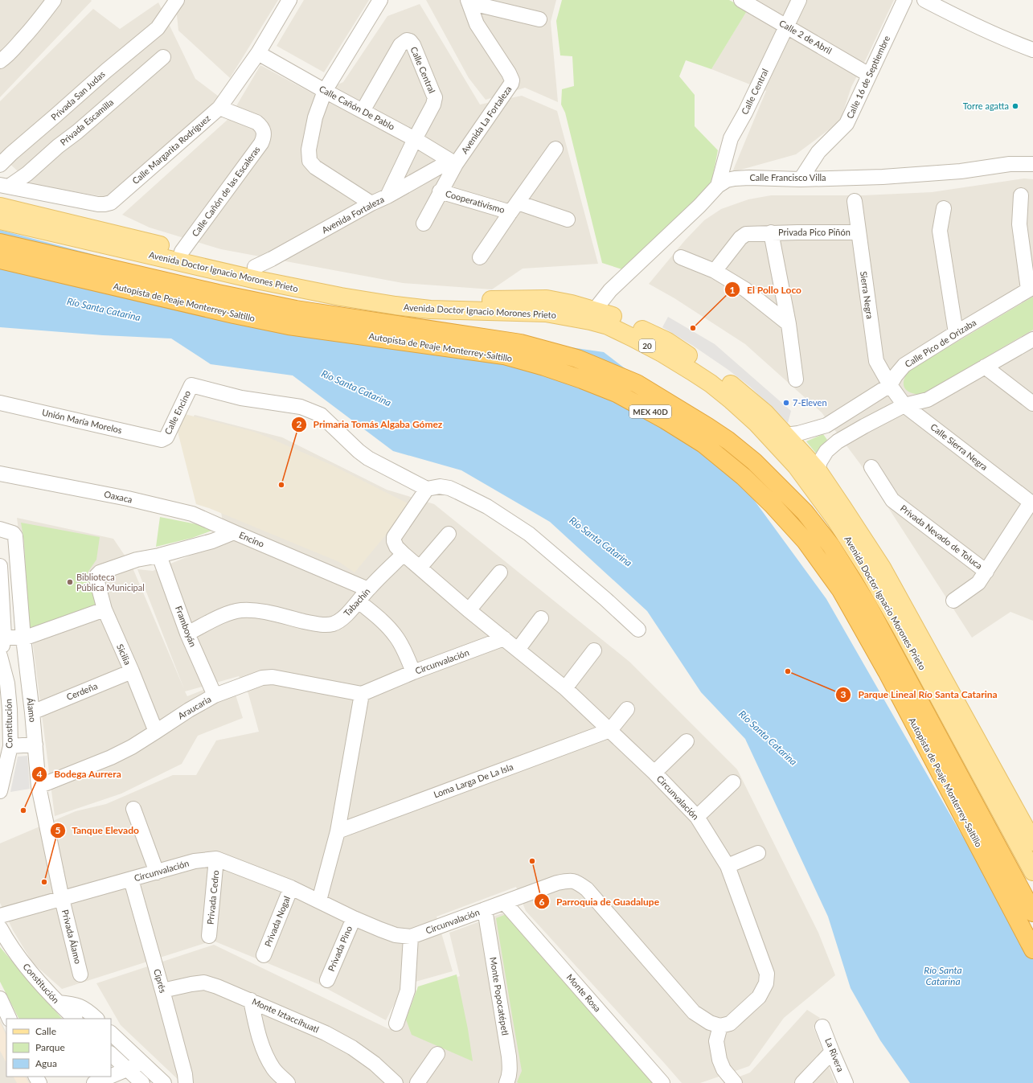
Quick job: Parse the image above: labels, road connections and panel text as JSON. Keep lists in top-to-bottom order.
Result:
{
  "streets": {
    "highway": ["Autopista de Peaje Monterrey-Saltillo", "MEX 40D"],
    "main road": ["Avenida Doctor Ignacio Morones Prieto", "20"],
    "street": [
      "Calle 2 de Abril",
      "Calle Central",
      "Calle 16 de Septiembre",
      "Privada San Judas",
      "Calle Cañón De Pablo",
      "Avenida La Fortaleza",
      "Privada Escamilla",
      "Calle Margarita Rodríguez",
      "Calle Francisco Villa",
      "Calle Cañón de las Escaleras",
      "Cooperativismo",
      "Avenida Fortaleza",
      "Privada Pico Piñón",
      "Sierra Negra",
      "Calle Pico de Orizaba",
      "Calle Encino",
      "Unión María Morelos",
      "Calle Sierra Negra",
      "Oaxaca",
      "Privada Nevado de Toluca",
      "Encino",
      "Tabachín",
      "Framboyán",
      "Sicilia",
      "Circunvalación",
      "Cerdeña",
      "Araucaria",
      "Álamo",
      "Constitución",
      "Loma Larga De La Isla",
      "Privada Cedro",
      "Privada Nogal",
      "Privada Álamo",
      "Privada Pino",
      "Ciprés",
      "Monte Rosa",
      "Monte Popocatépetl",
      "Monte Iztaccíhuatl",
      "La Rivera"
    ]
  },
  "crossings": [
    ["Calle 2 de Abril", "Calle Central"],
    ["Calle 2 de Abril", "Calle 16 de Septiembre"],
    ["Calle Central", "Calle Cañón De Pablo"],
    ["Calle Central", "Calle Francisco Villa"],
    ["Calle Central", "Avenida Fortaleza"],
    ["Calle 16 de Septiembre", "Calle Francisco Villa"],
    ["Calle Cañón De Pablo", "Avenida La Fortaleza"],
    ["Calle Cañón De Pablo", "Calle Margarita Rodríguez"],
    ["Calle Cañón De Pablo", "Avenida Fortaleza"],
    ["Avenida La Fortaleza", "Cooperativismo"],
    ["Avenida La Fortaleza", "Avenida Fortaleza"],
    ["Privada Escamilla", "Calle Margarita Rodríguez"],
    ["Calle Margarita Rodríguez", "Calle Cañón de las Escaleras"],
    ["Calle Francisco Villa", "Avenida Doctor Ignacio Morones Prieto"],
    ["Calle Cañón de las Escaleras", "Avenida Doctor Ignacio Morones Prieto"],
    ["Avenida Fortaleza", "Avenida Doctor Ignacio Morones Prieto"],
    ["Privada Pico Piñón", "Sierra Negra"],
    ["Avenida Doctor Ignacio Morones Prieto", "Calle Pico de Orizaba"],
    ["Sierra Negra", "Calle Pico de Orizaba"],
    ["Sierra Negra", "Calle Sierra Negra"],
    ["Calle Pico de Orizaba", "Calle Sierra Negra"],
    ["Calle Encino", "Unión María Morelos"],
    ["Oaxaca", "Encino"],
    ["Encino", "Tabachín"],
    ["Encino", "Framboyán"],
    ["Encino", "Sicilia"],
    ["Tabachín", "Framboyán"],
    ["Tabachín", "Circunvalación"],
    ["Framboyán", "Araucaria"],
    ["Sicilia", "Cerdeña"],
    ["Sicilia", "Araucaria"],
    ["Circunvalación", "Araucaria"],
    ["Circunvalación", "Álamo"],
    ["Circunvalación", "Loma Larga De La Isla"],
    ["Circunvalación", "Privada Cedro"],
    ["Circunvalación", "Privada Nogal"],
    ["Circunvalación", "Privada Álamo"],
    ["Circunvalación", "Privada Pino"],
    ["Circunvalación", "Ciprés"],
    ["Circunvalación", "Monte Rosa"],
    ["Circunvalación", "Monte Popocatépetl"],
    ["Cerdeña", "Álamo"],
    ["Araucaria", "Álamo"],
    ["Álamo", "Privada Álamo"],
    ["Ciprés", "Monte Iztaccíhuatl"]
  ],
  "water": ["Río Santa Catarina"],
  "places": [
    "Torre agatta",
    "El Pollo Loco",
    "7-Eleven",
    "Primaria Tomás Algaba Gómez",
    "Biblioteca Pública Municipal",
    "Parque Lineal Río Santa Catarina",
    "Bodega Aurrera",
    "Parroquia de Guadalupe",
    "Tanque Elevado"
  ],
  "legend": ["Calle", "Parque", "Agua"]
}
